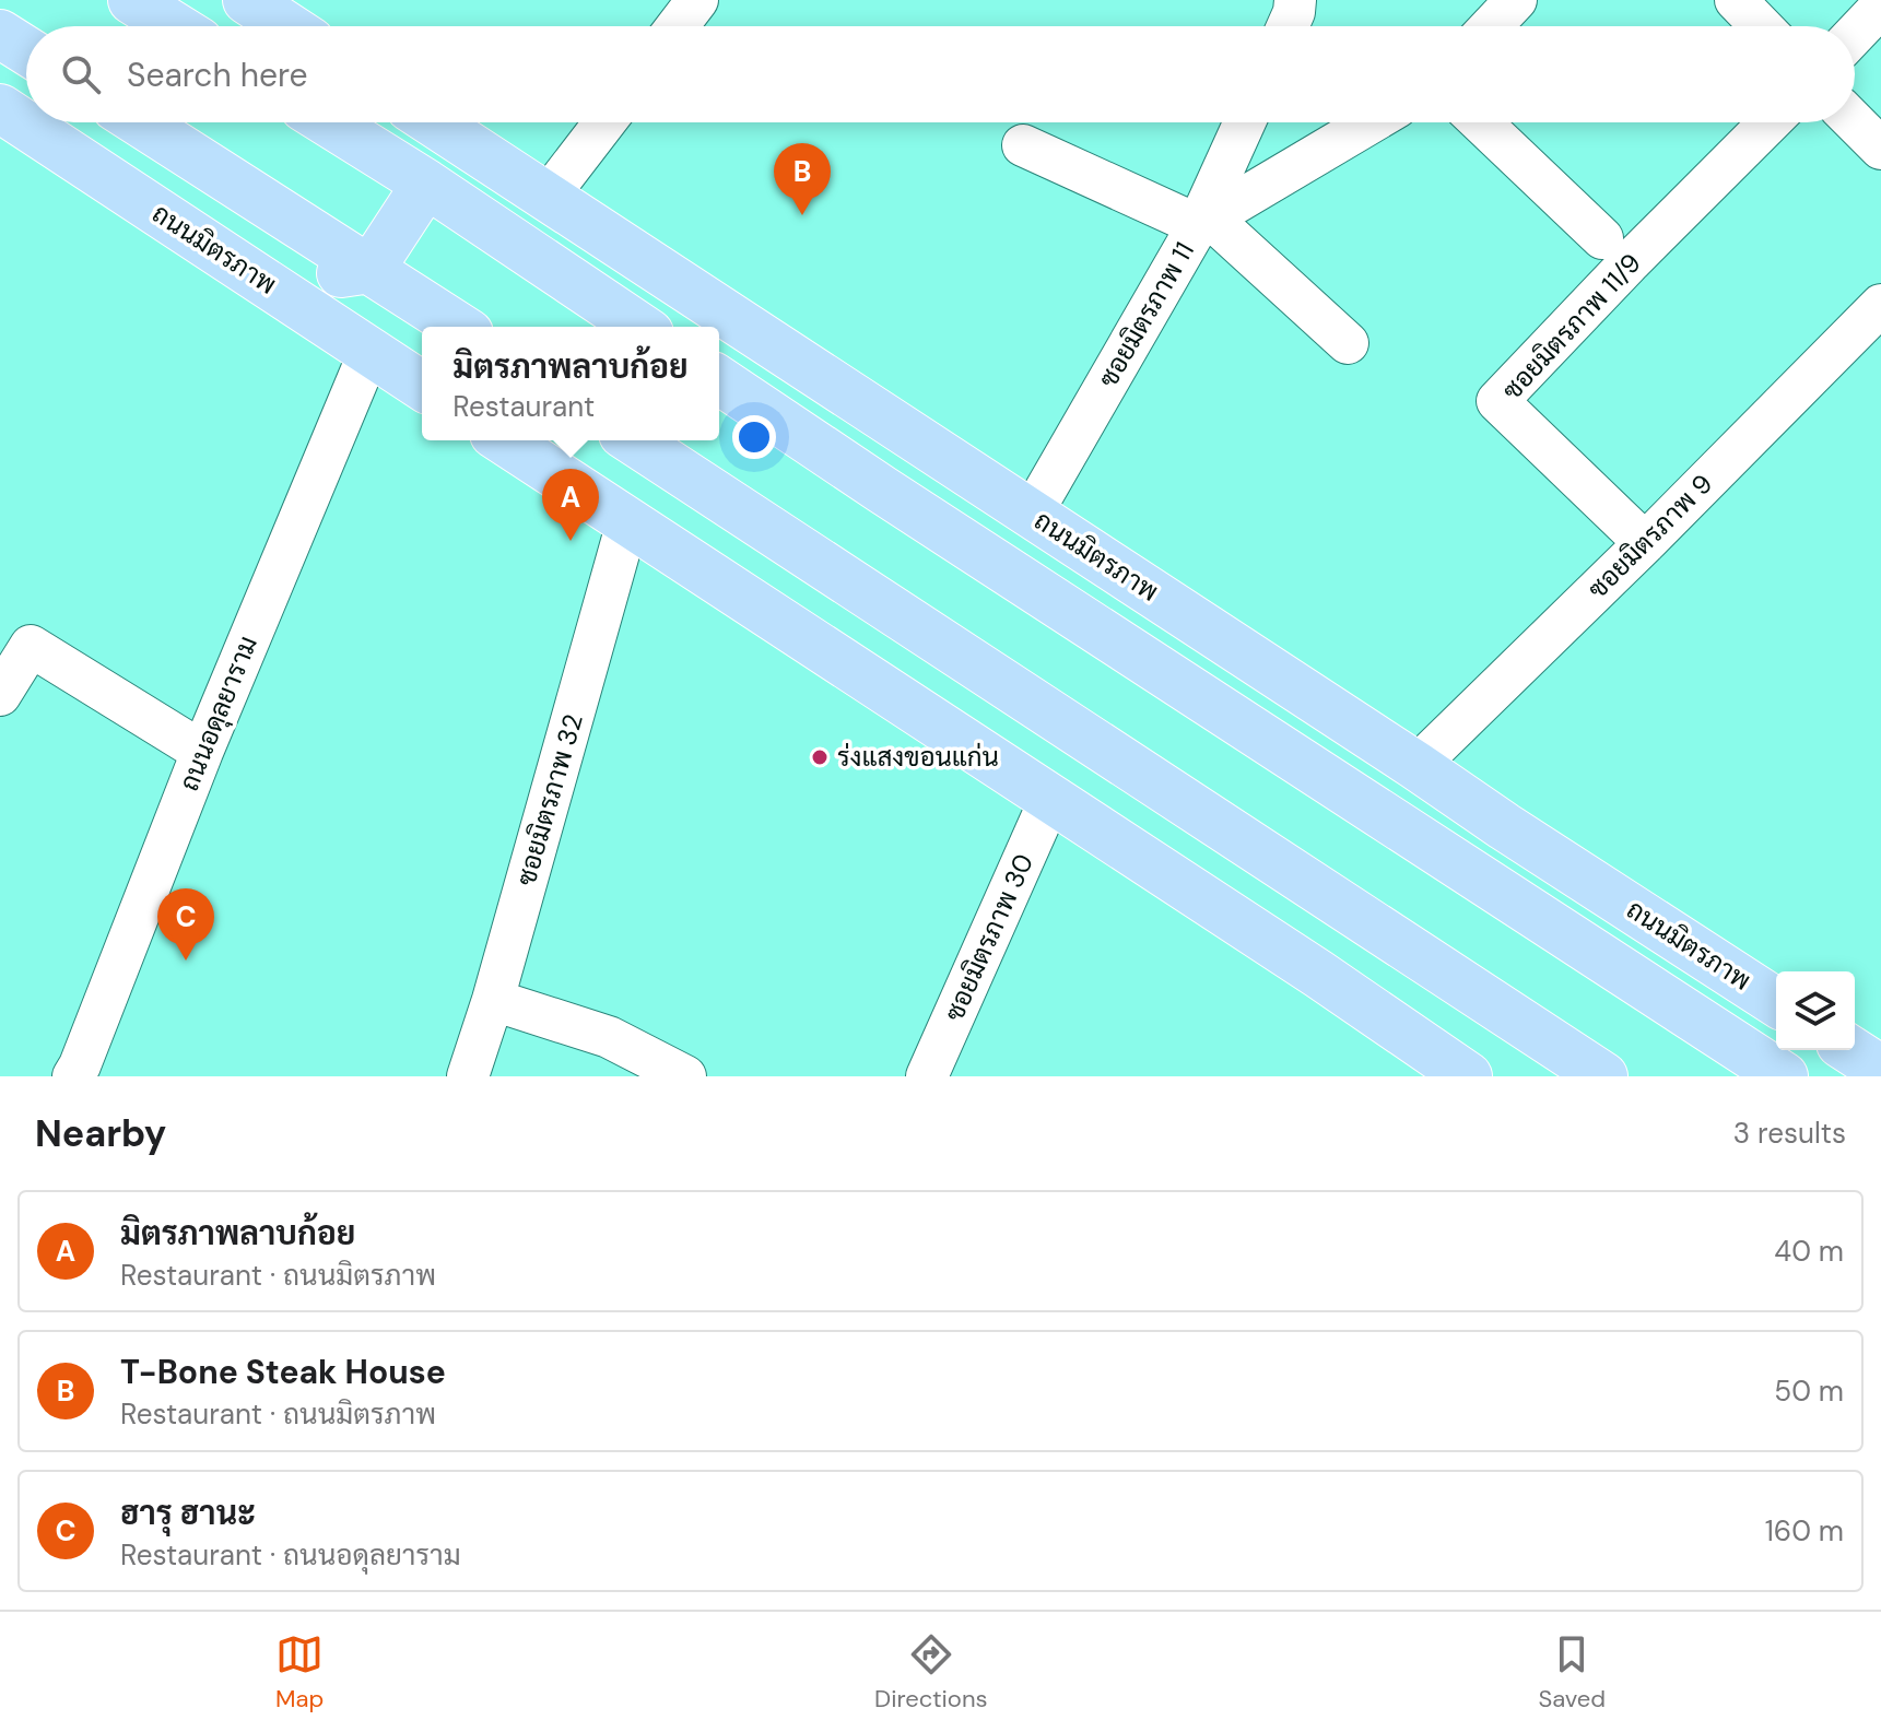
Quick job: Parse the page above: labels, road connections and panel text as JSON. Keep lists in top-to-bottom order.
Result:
{
  "streets": {
    "main road": ["ถนนมิตรภาพ"],
    "street": [
      "ซอยมิตรภาพ 11",
      "ซอยมิตรภาพ 11/9",
      "ซอยมิตรภาพ 9",
      "ถนนอดุลยาราม",
      "ซอยมิตรภาพ 32",
      "ซอยมิตรภาพ 30"
    ]
  },
  "crossings": [
    ["ถนนมิตรภาพ", "ซอยมิตรภาพ 11"],
    ["ถนนมิตรภาพ", "ซอยมิตรภาพ 9"],
    ["ถนนมิตรภาพ", "ถนนอดุลยาราม"],
    ["ซอยมิตรภาพ 11/9", "ซอยมิตรภาพ 9"]
  ],
  "places": ["ร่งแสงขอนแก่น"],
  "page": {
    "search": "Search here",
    "pins": ["B", "A", "C"],
    "popup": ["มิตรภาพลาบก้อย", "Restaurant"],
    "heading": ["Nearby", "3 results"],
    "list": [
      {
        "mark": "A",
        "name": "มิตรภาพลาบก้อย",
        "note": "Restaurant · ถนนมิตรภาพ",
        "value": "40 m"
      },
      {
        "mark": "B",
        "name": "T-Bone Steak House",
        "note": "Restaurant · ถนนมิตรภาพ",
        "value": "50 m"
      },
      {
        "mark": "C",
        "name": "ฮารุ ฮานะ",
        "note": "Restaurant · ถนนอดุลยาราม",
        "value": "160 m"
      }
    ],
    "nav": ["Map", "Directions", "Saved"]
  }
}
